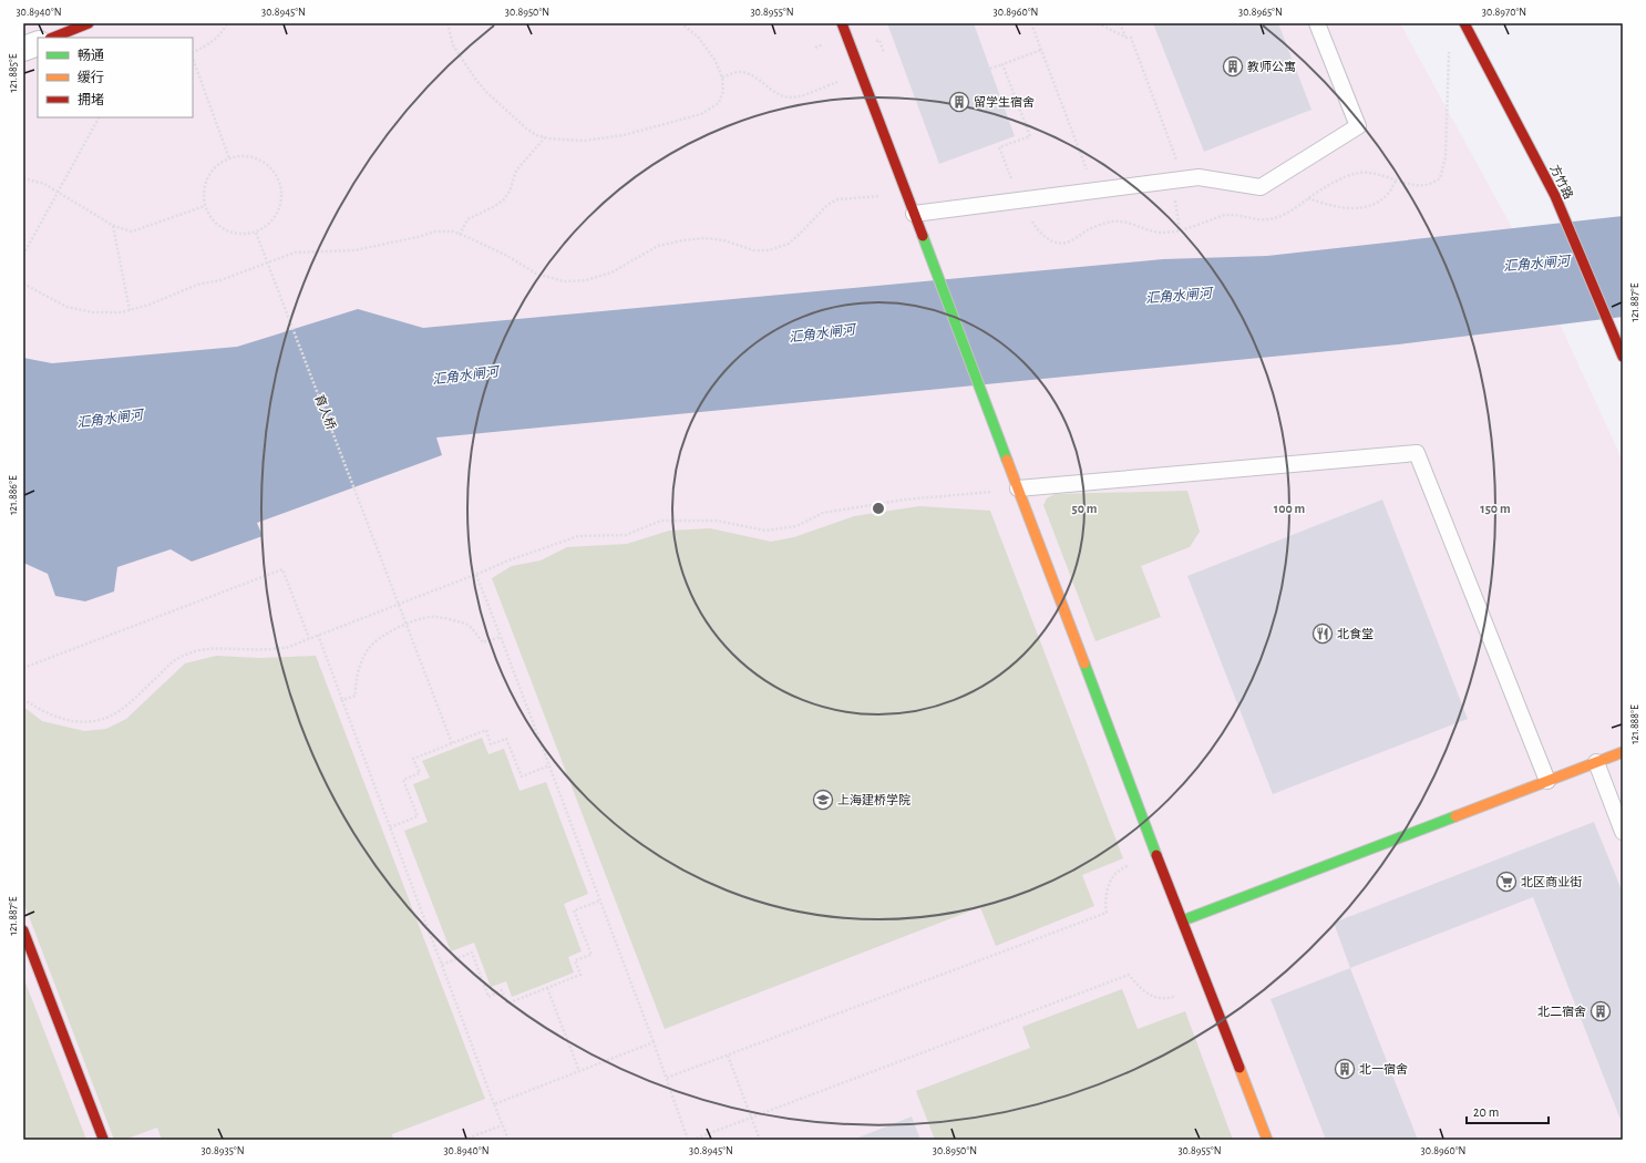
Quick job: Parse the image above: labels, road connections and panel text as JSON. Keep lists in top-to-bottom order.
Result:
{
  "streets": {
    "street": ["方竹路"],
    "path": ["育人桥"]
  },
  "water": ["汇角水闸河"],
  "places": {
    "building": [
      "教师公寓",
      "留学生宿舍",
      "北二宿舍",
      "北一宿舍"
    ],
    "restaurant": ["北食堂"],
    "school or university": ["上海建桥学院"],
    "supermarket": ["北区商业街"]
  },
  "legend": ["畅通", "缓行", "拥堵"],
  "scale_bar": "20 m",
  "coordinates": [
    "30.8940°N",
    "30.8945°N",
    "30.8950°N",
    "30.8955°N",
    "30.8960°N",
    "30.8965°N",
    "30.8970°N",
    "121.885°E",
    "121.887°E",
    "121.886°E",
    "121.888°E",
    "30.8935°N"
  ],
  "rings": ["50 m", "100 m", "150 m"]
}
